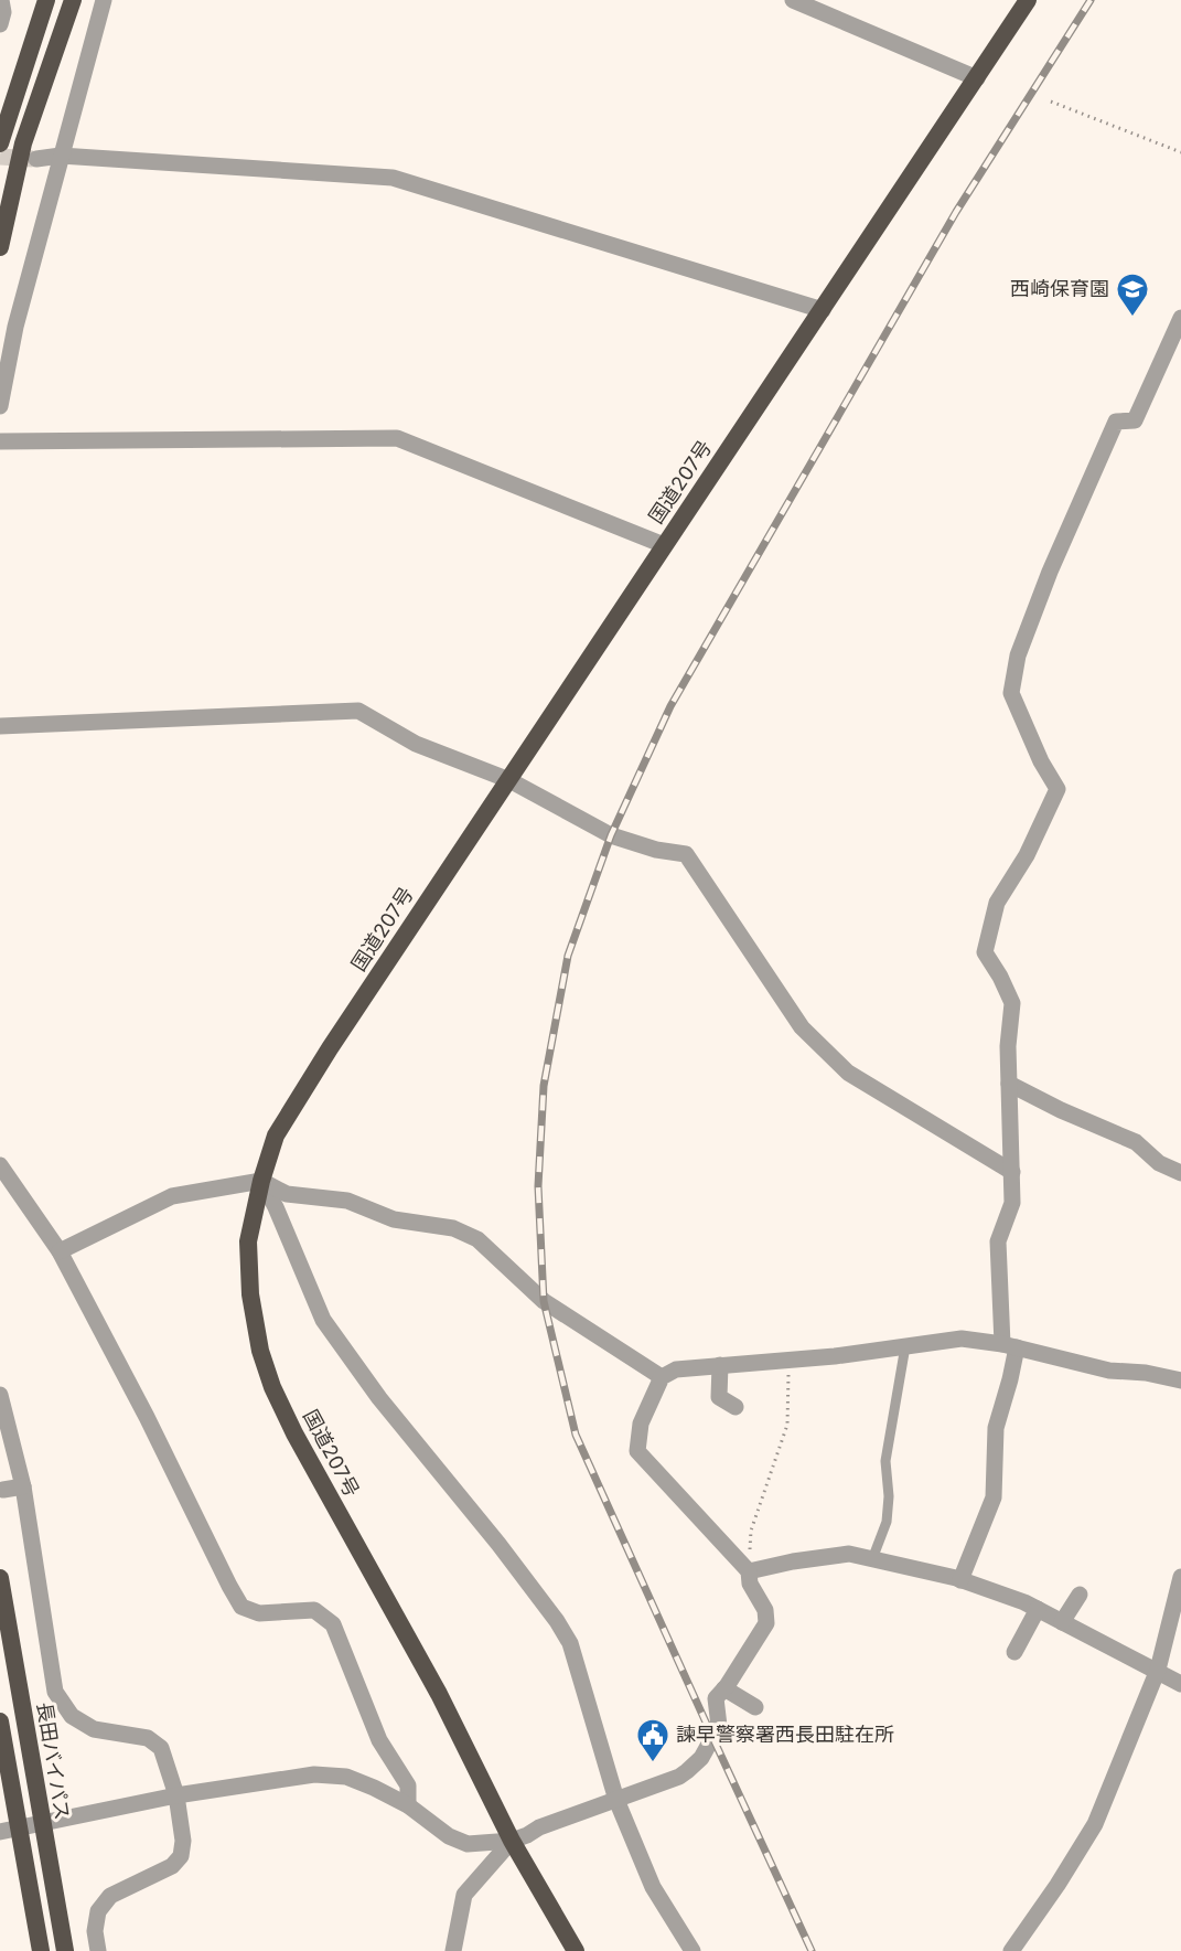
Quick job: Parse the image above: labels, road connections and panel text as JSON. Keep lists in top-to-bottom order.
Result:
{
  "streets": {
    "highway": ["国道207号", "長田バイパス"]
  },
  "places": {
    "school or university": ["西崎保育園"],
    "public building": ["諫早警察署西長田駐在所"]
  }
}
